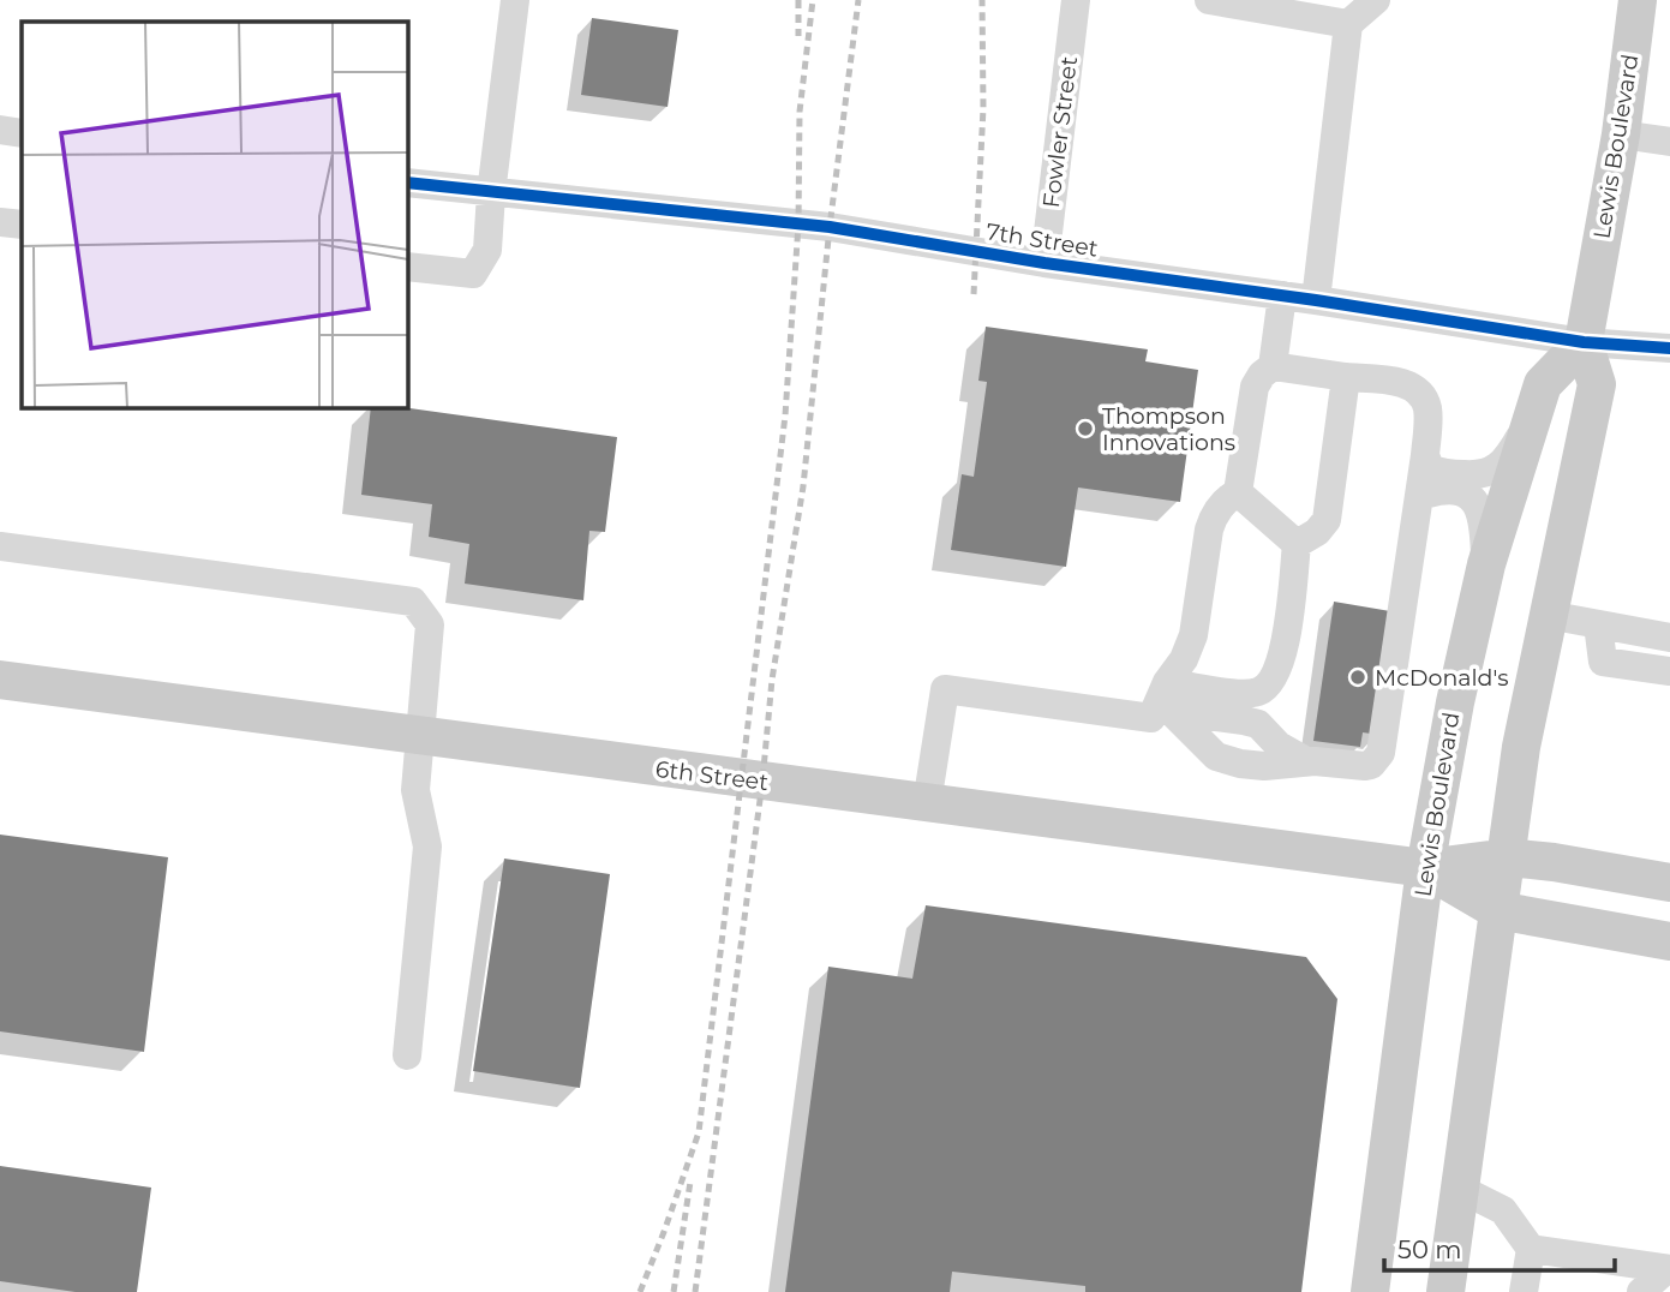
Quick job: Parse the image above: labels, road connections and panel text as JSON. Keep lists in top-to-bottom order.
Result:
{
  "streets": {
    "main road": ["Lewis Boulevard", "6th Street"],
    "street": ["Fowler Street", "7th Street"]
  },
  "crossings": [
    ["Fowler Street", "7th Street"],
    ["Lewis Boulevard", "7th Street"],
    ["Lewis Boulevard", "6th Street"]
  ],
  "places": ["Thompson Innovations", "McDonald's"],
  "scale_bar": "50 m"
}
